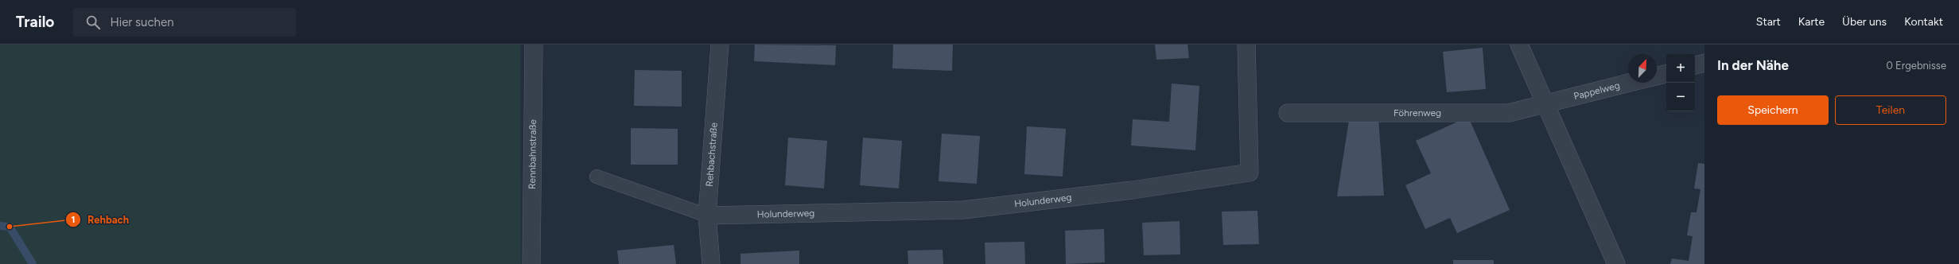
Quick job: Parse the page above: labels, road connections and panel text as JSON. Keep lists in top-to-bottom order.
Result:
{
  "streets": {
    "street": [
      "Pappelweg",
      "Föhrenweg",
      "Rennbahnstraße",
      "Rehbachstraße",
      "Holunderweg"
    ]
  },
  "crossings": [
    ["Pappelweg", "Föhrenweg"],
    ["Rehbachstraße", "Holunderweg"]
  ],
  "places": ["Rehbach"],
  "north": "top right",
  "page": {
    "header": "Trailo",
    "search": "Hier suchen",
    "nav": [
      "Start",
      "Karte",
      "Über uns",
      "Kontakt"
    ],
    "heading": ["In der Nähe", "0 Ergebnisse"],
    "map_buttons": ["+", "−"],
    "buttons": ["Speichern", "Teilen"]
  }
}
